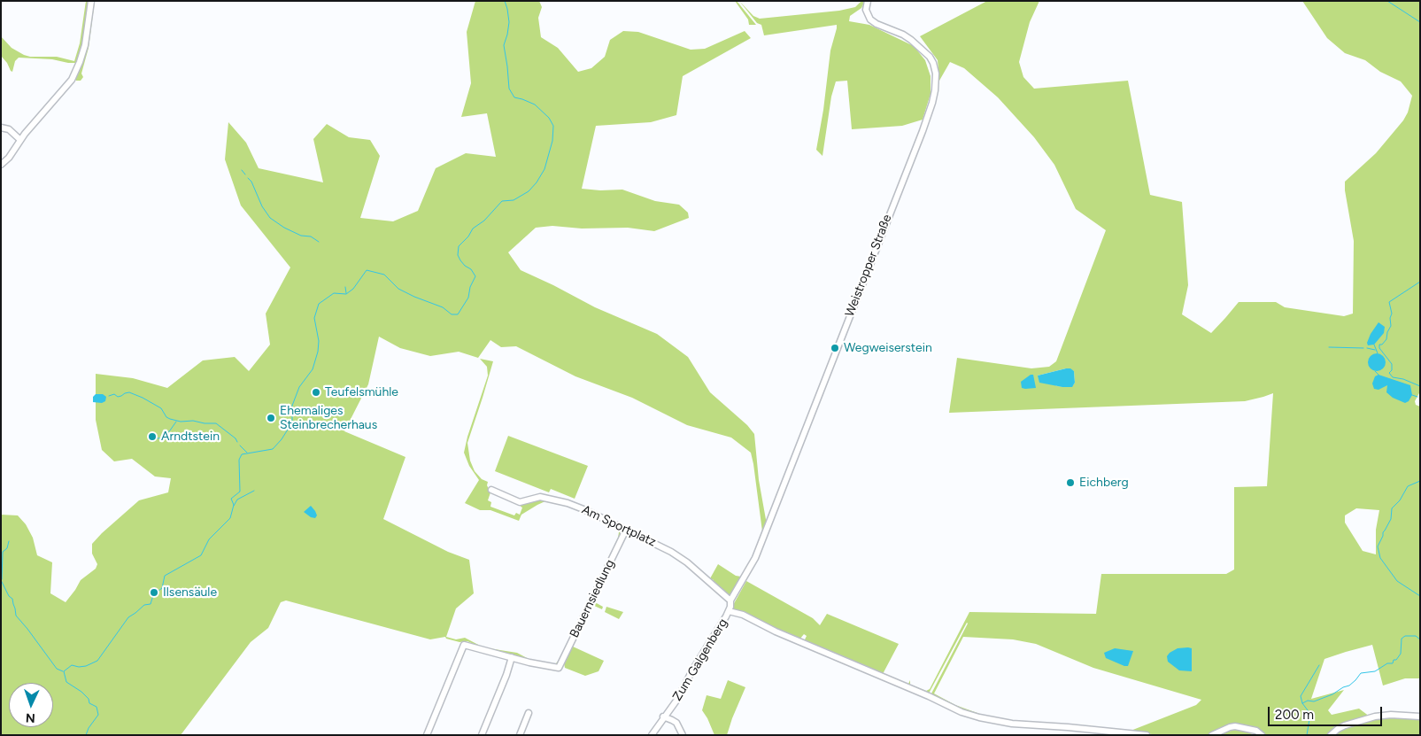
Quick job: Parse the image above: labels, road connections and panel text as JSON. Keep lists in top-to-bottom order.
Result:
{
  "streets": {
    "street": [
      "Weistropper Straße",
      "Am Sportplatz",
      "Bauernsiedlung",
      "Zum Galgenberg"
    ]
  },
  "crossings": [
    ["Weistropper Straße", "Zum Galgenberg"],
    ["Am Sportplatz", "Bauernsiedlung"],
    ["Am Sportplatz", "Zum Galgenberg"]
  ],
  "places": [
    "Wegweiserstein",
    "Teufelsmühle",
    "Ehemaliges Steinbrecherhaus",
    "Arndtstein",
    "Eichberg",
    "Ilsensäule"
  ],
  "scale_bar": "200 m",
  "north": "bottom"
}
